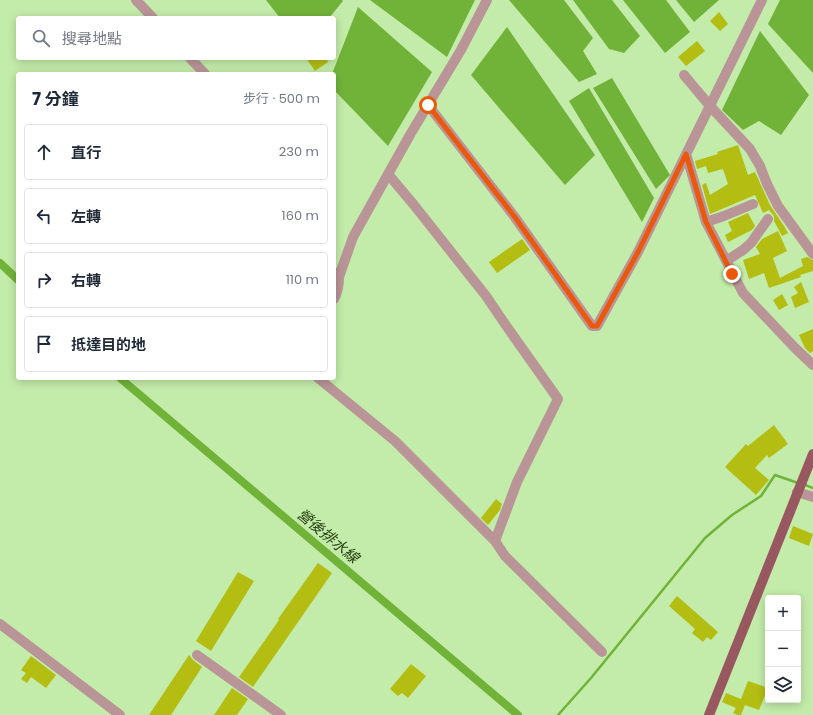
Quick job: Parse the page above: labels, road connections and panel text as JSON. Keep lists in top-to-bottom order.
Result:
{
  "water": ["營後排水線"],
  "page": {
    "search": "搜尋地點",
    "heading": ["7 分鐘", "步行 · 500 m"],
    "list": [
      ["直行", "230 m"],
      ["左轉", "160 m"],
      ["右轉", "110 m"],
      "抵達目的地"
    ],
    "map_buttons": ["+", "−"]
  }
}
